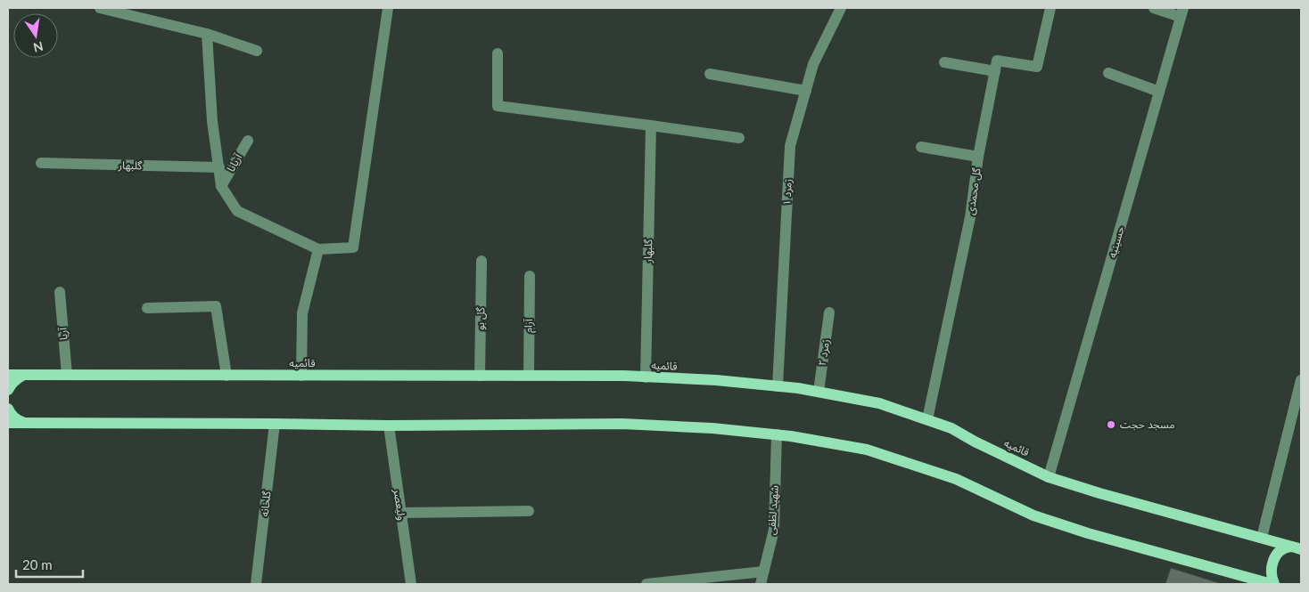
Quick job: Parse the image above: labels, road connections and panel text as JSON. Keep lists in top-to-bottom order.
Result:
{
  "streets": {
    "main road": ["قائمیه"],
    "street": [
      "آریانا",
      "گلبهار",
      "گل محمدی",
      "زمرد ۱",
      "حسینیه",
      "گل بو",
      "آرام",
      "آریا",
      "زمرد ۲",
      "گلخانه",
      "ولیعصر",
      "شهید لطفی"
    ]
  },
  "crossings": [
    ["گلبهار", "قائمیه"],
    ["گل محمدی", "قائمیه"],
    ["زمرد ۱", "قائمیه"],
    ["حسینیه", "قائمیه"],
    ["گل بو", "قائمیه"],
    ["آرام", "قائمیه"],
    ["آریا", "قائمیه"],
    ["زمرد ۲", "قائمیه"],
    ["قائمیه", "گلخانه"],
    ["قائمیه", "ولیعصر"],
    ["قائمیه", "شهید لطفی"]
  ],
  "places": ["مسجد حجت"],
  "scale_bar": "20 m",
  "north": "bottom"
}
